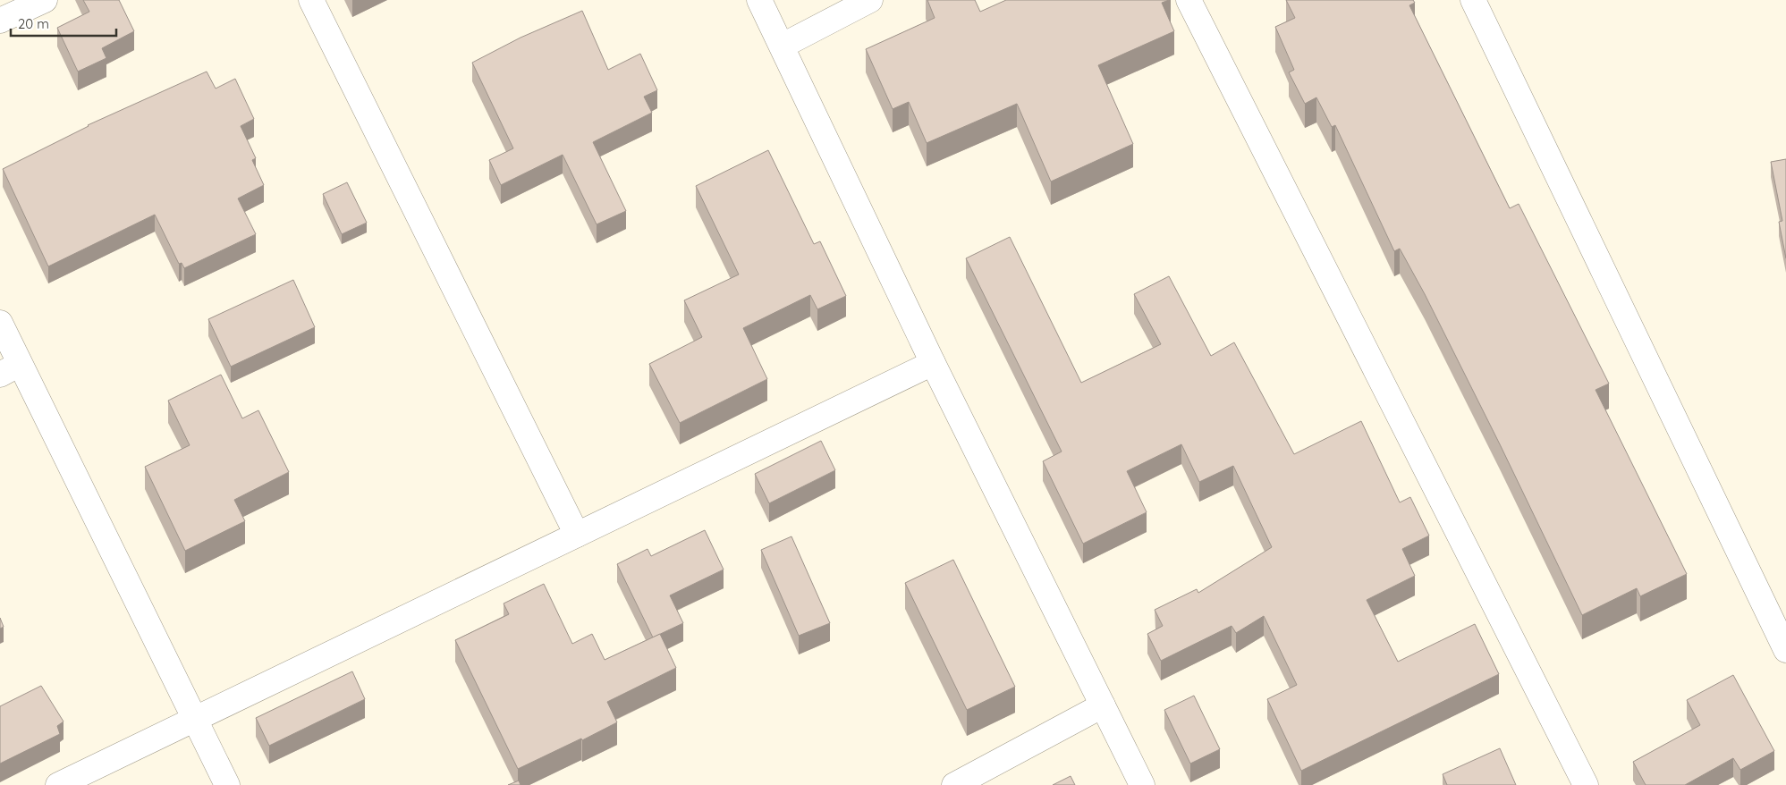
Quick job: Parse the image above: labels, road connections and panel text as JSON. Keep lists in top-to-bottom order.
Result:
{
  "scale_bar": "20 m"
}
